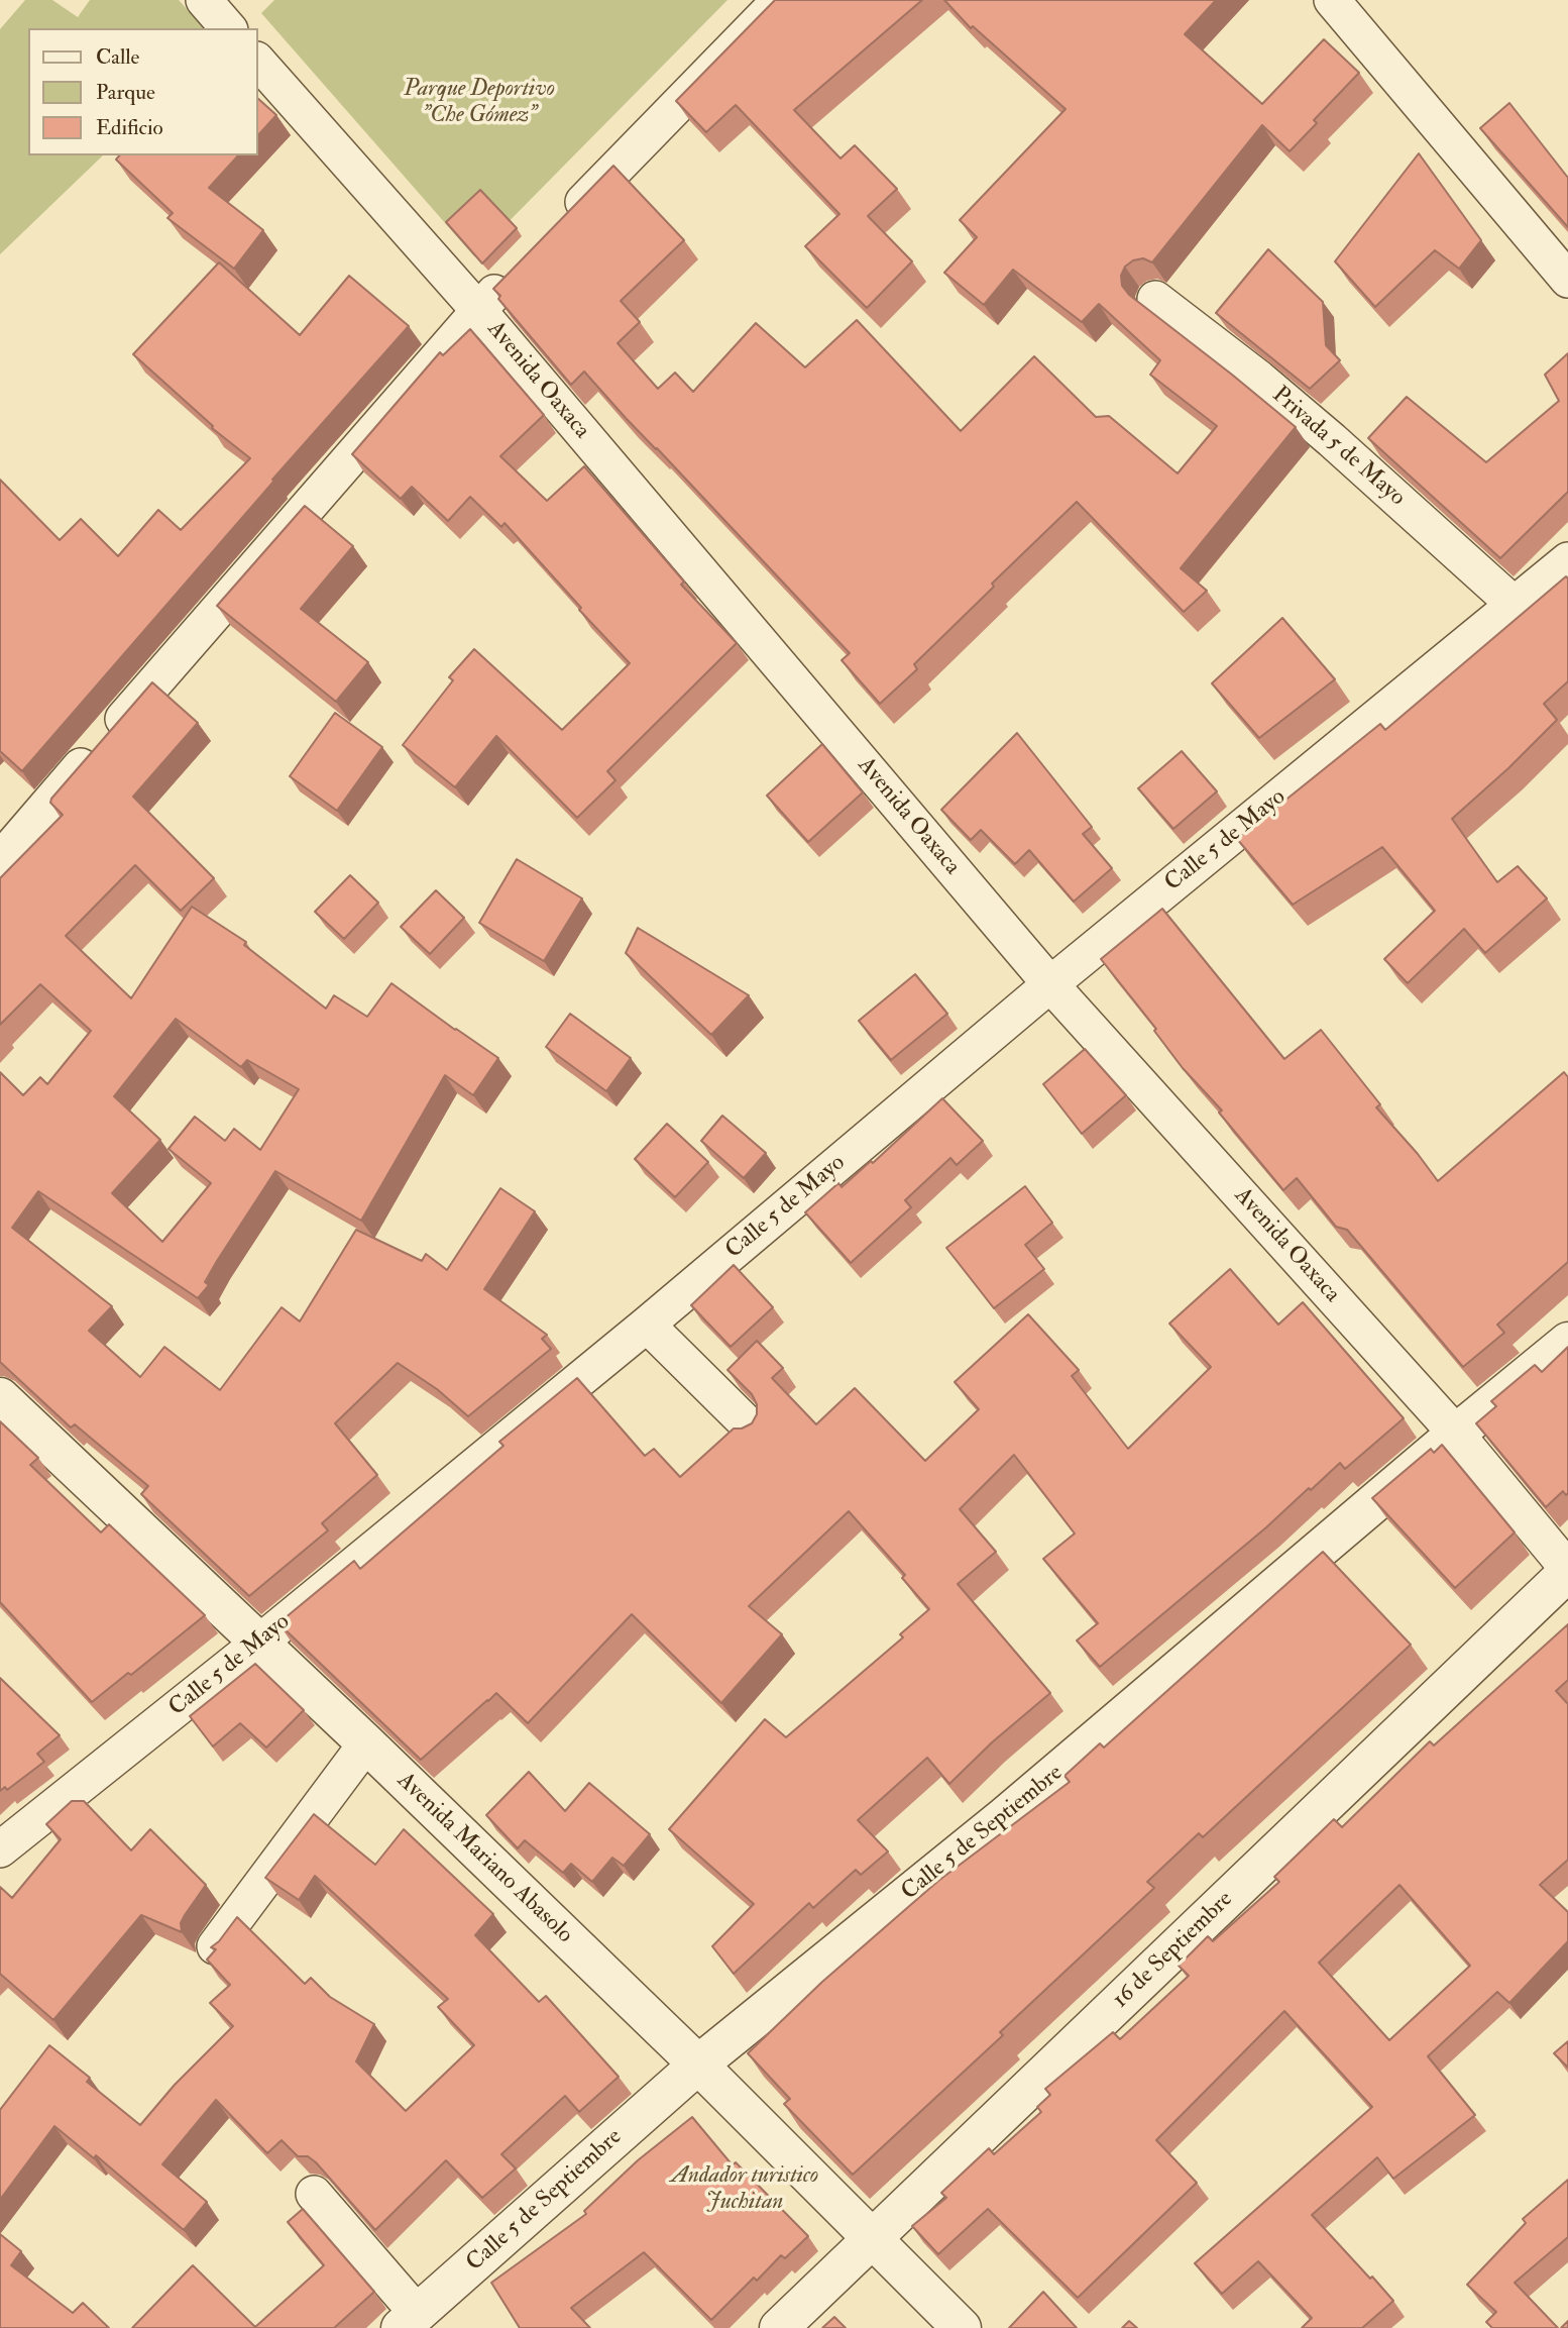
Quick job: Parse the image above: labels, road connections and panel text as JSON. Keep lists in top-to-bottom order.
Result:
{
  "streets": {
    "street": [
      "Avenida Oaxaca",
      "Privada 5 de Mayo",
      "Calle 5 de Mayo",
      "Calle 5 de Septiembre",
      "Avenida Mariano Abasolo",
      "16 de Septiembre"
    ]
  },
  "crossings": [
    ["Avenida Oaxaca", "Calle 5 de Mayo"],
    ["Avenida Oaxaca", "Calle 5 de Septiembre"],
    ["Avenida Oaxaca", "16 de Septiembre"],
    ["Privada 5 de Mayo", "Calle 5 de Mayo"],
    ["Calle 5 de Mayo", "Avenida Mariano Abasolo"],
    ["Calle 5 de Septiembre", "Avenida Mariano Abasolo"],
    ["Avenida Mariano Abasolo", "16 de Septiembre"]
  ],
  "parks": ["Parque Deportivo \"Che Gómez\"", "Andador turistico Juchitan"],
  "legend": ["Calle", "Parque", "Edificio"]
}
